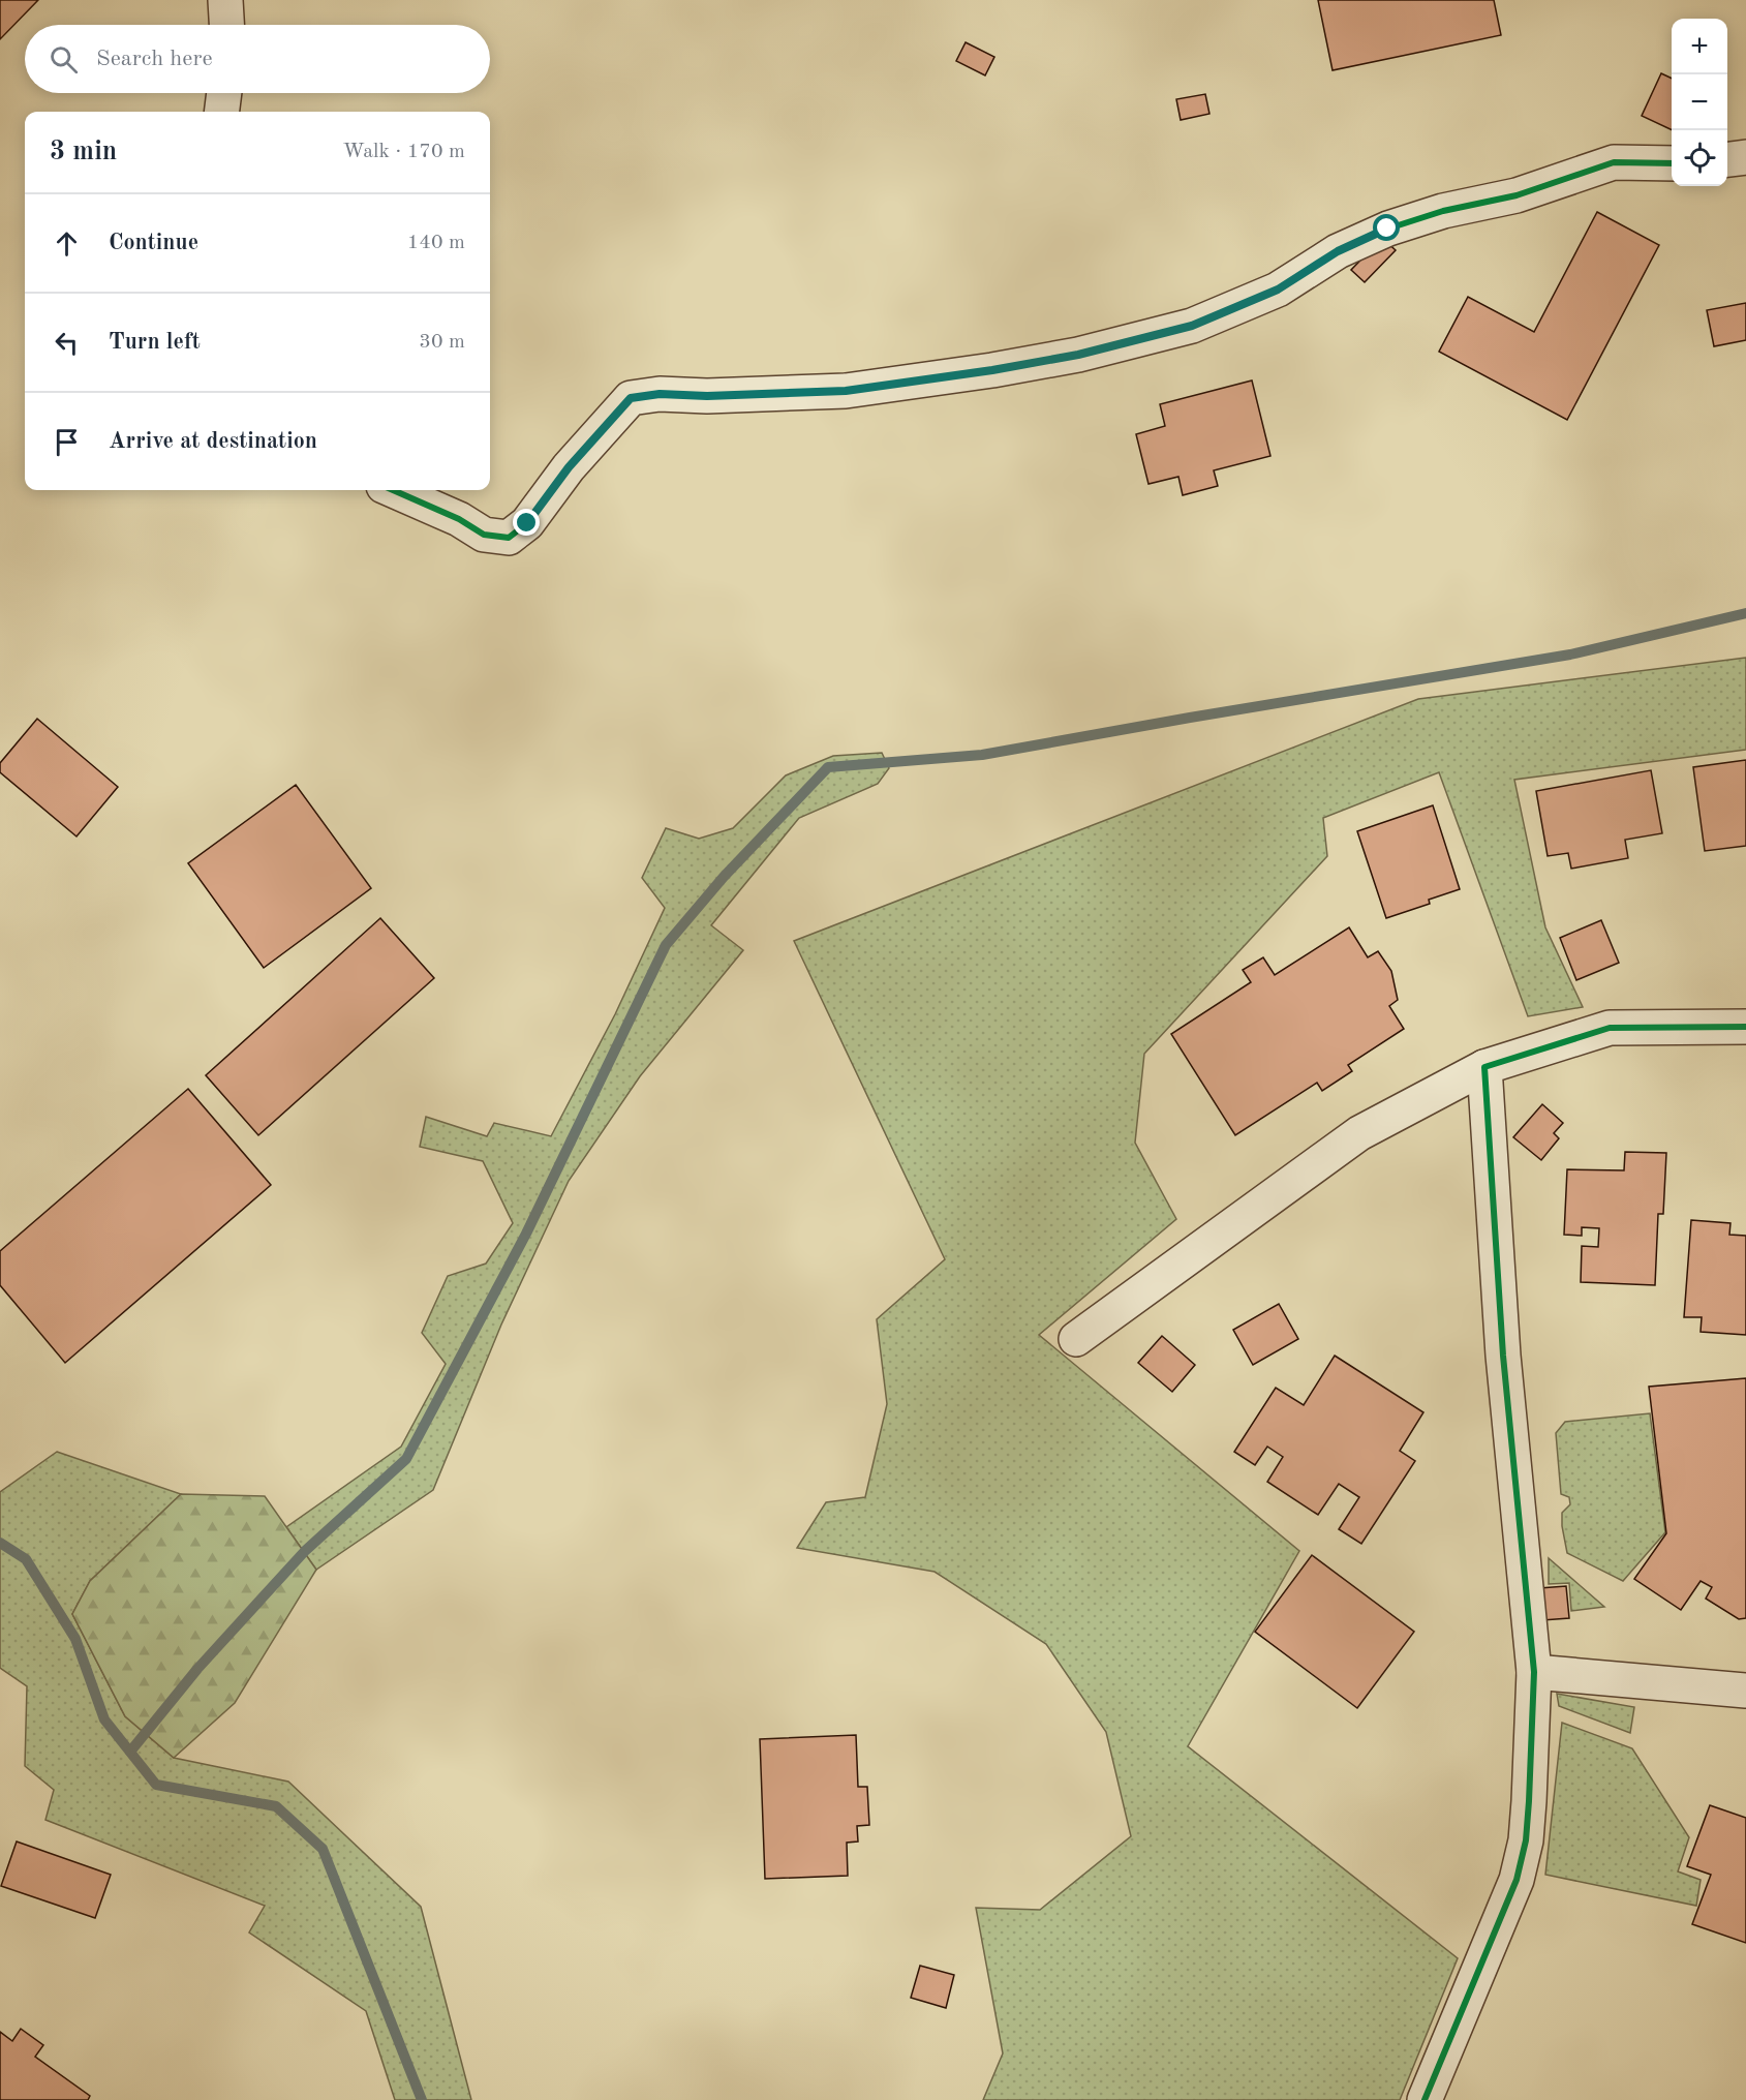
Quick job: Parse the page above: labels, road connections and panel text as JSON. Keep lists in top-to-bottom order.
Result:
{
  "page": {
    "map_buttons": ["+", "−"],
    "search": "Search here",
    "heading": ["3 min", "Walk · 170 m"],
    "list": [
      ["Continue", "140 m"],
      ["Turn left", "30 m"],
      "Arrive at destination"
    ]
  }
}
